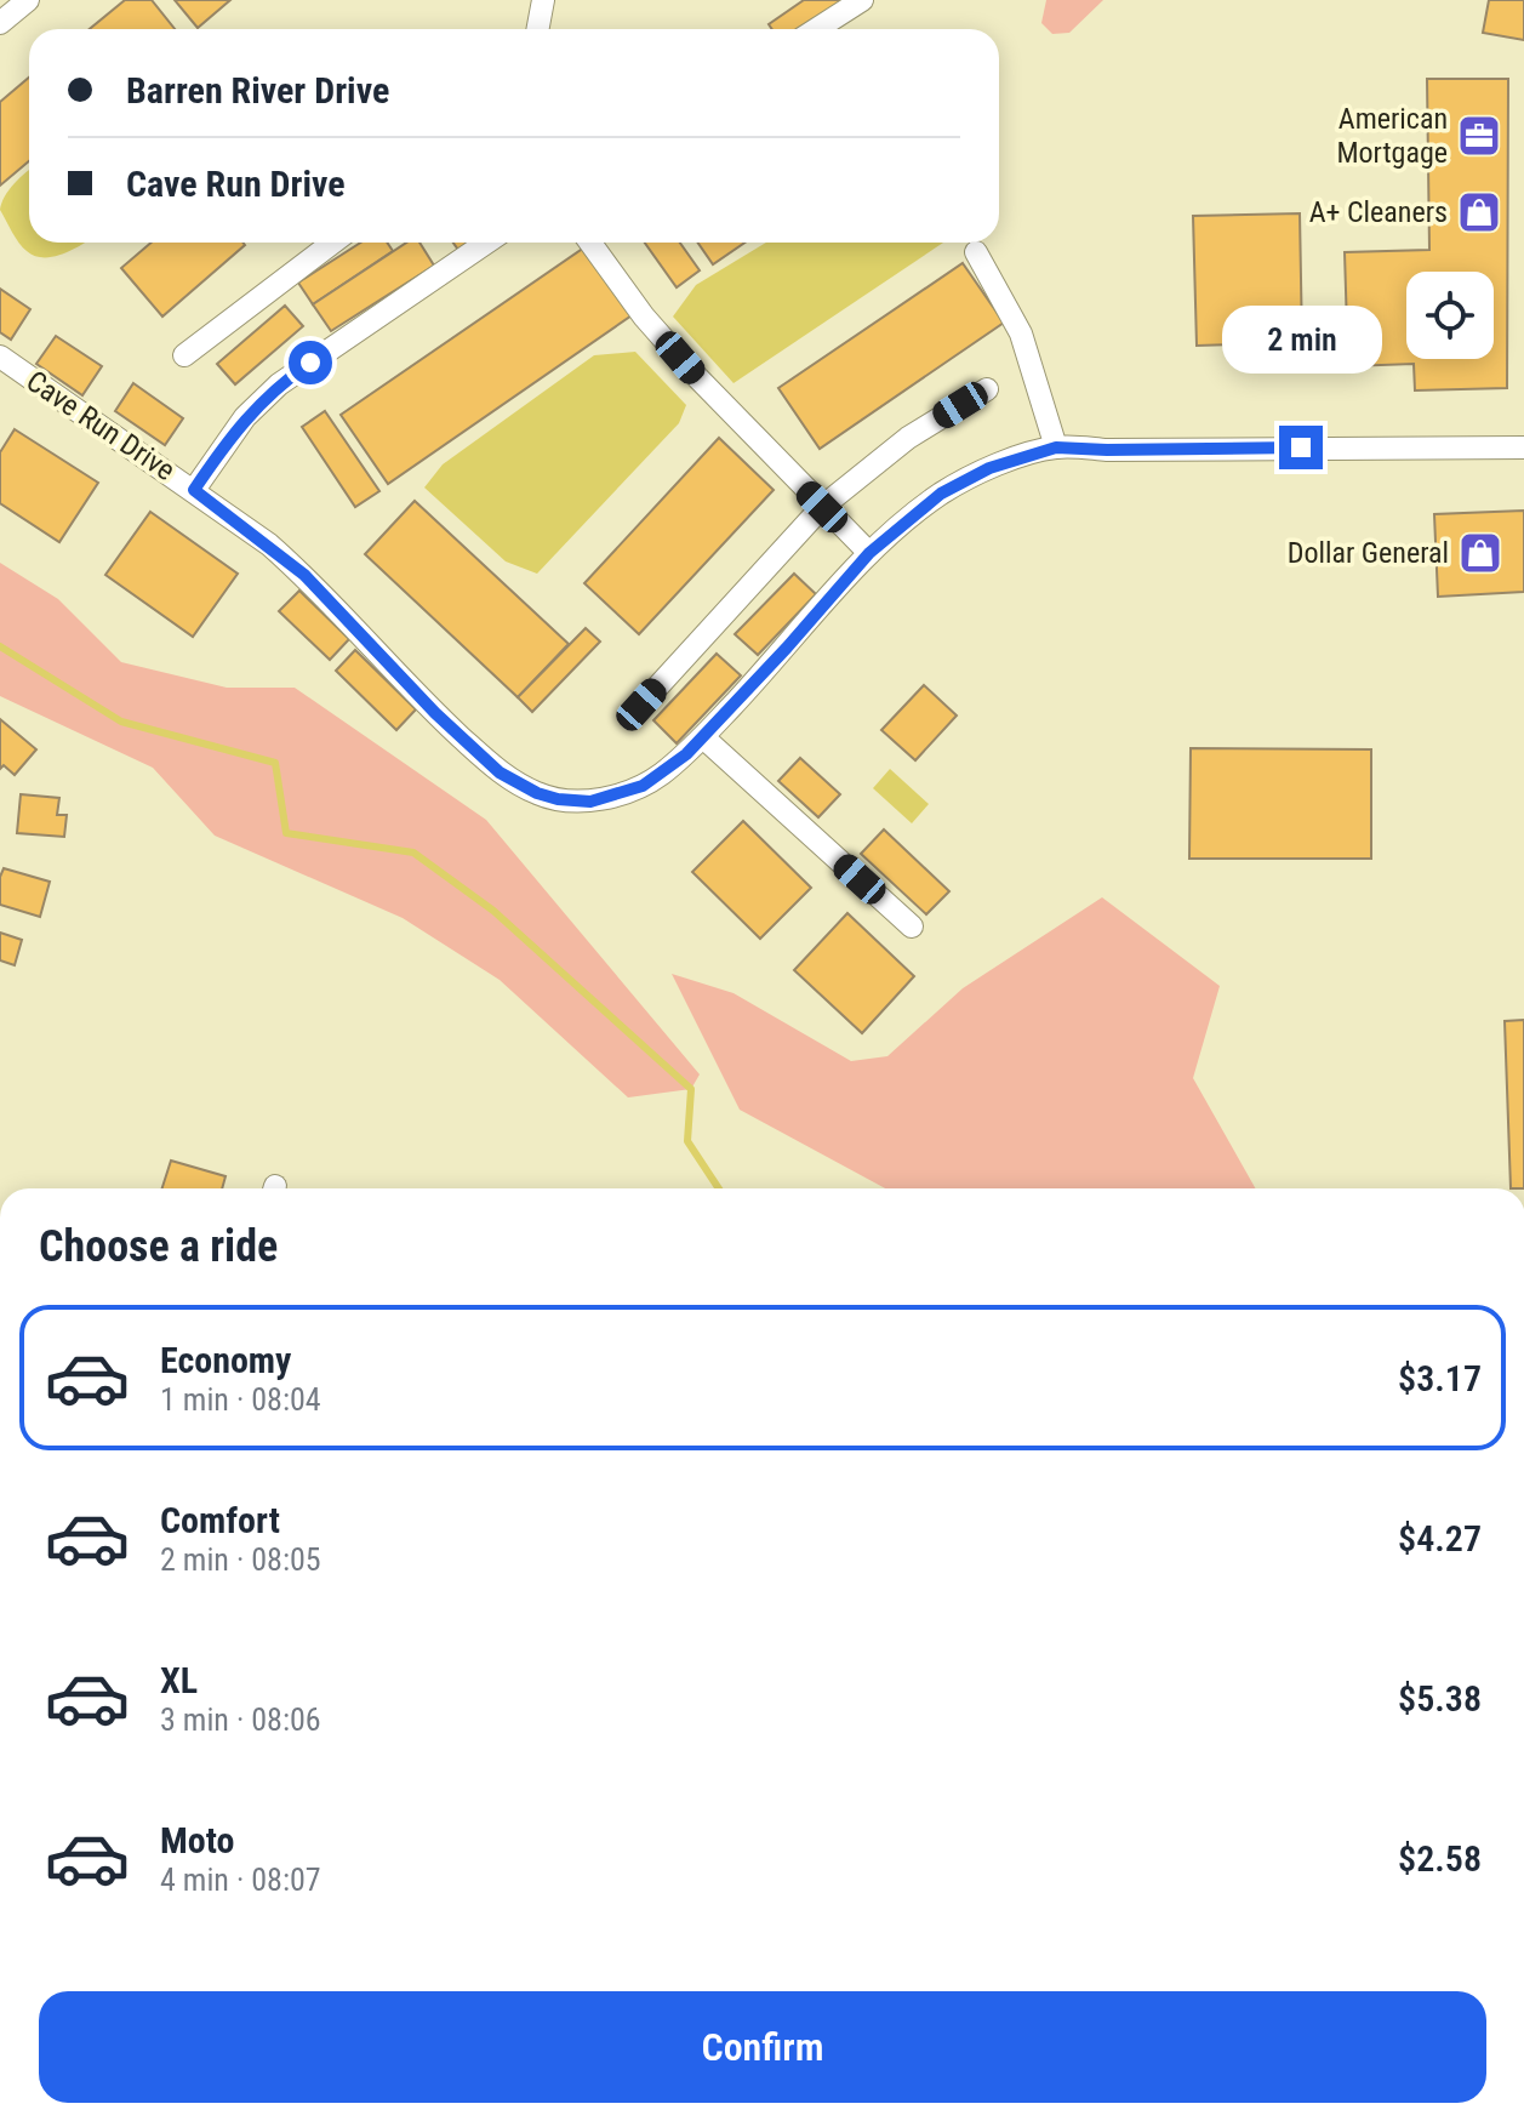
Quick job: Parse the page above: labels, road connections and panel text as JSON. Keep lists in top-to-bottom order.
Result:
{
  "streets": {
    "street": ["Cave Run Drive"]
  },
  "places": {
    "office": ["American Mortgage"],
    "shop": ["A+ Cleaners", "Dollar General"]
  },
  "page": {
    "banner": ["Barren River Drive", "Cave Run Drive"],
    "bubble": "2 min",
    "heading": "Choose a ride",
    "list": [
      {
        "name": "Economy",
        "note": "1 min · 08:04",
        "value": "$3.17"
      },
      {
        "name": "Comfort",
        "note": "2 min · 08:05",
        "value": "$4.27"
      },
      {
        "name": "XL",
        "note": "3 min · 08:06",
        "value": "$5.38"
      },
      {
        "name": "Moto",
        "note": "4 min · 08:07",
        "value": "$2.58"
      }
    ],
    "buttons": "Confirm"
  }
}
